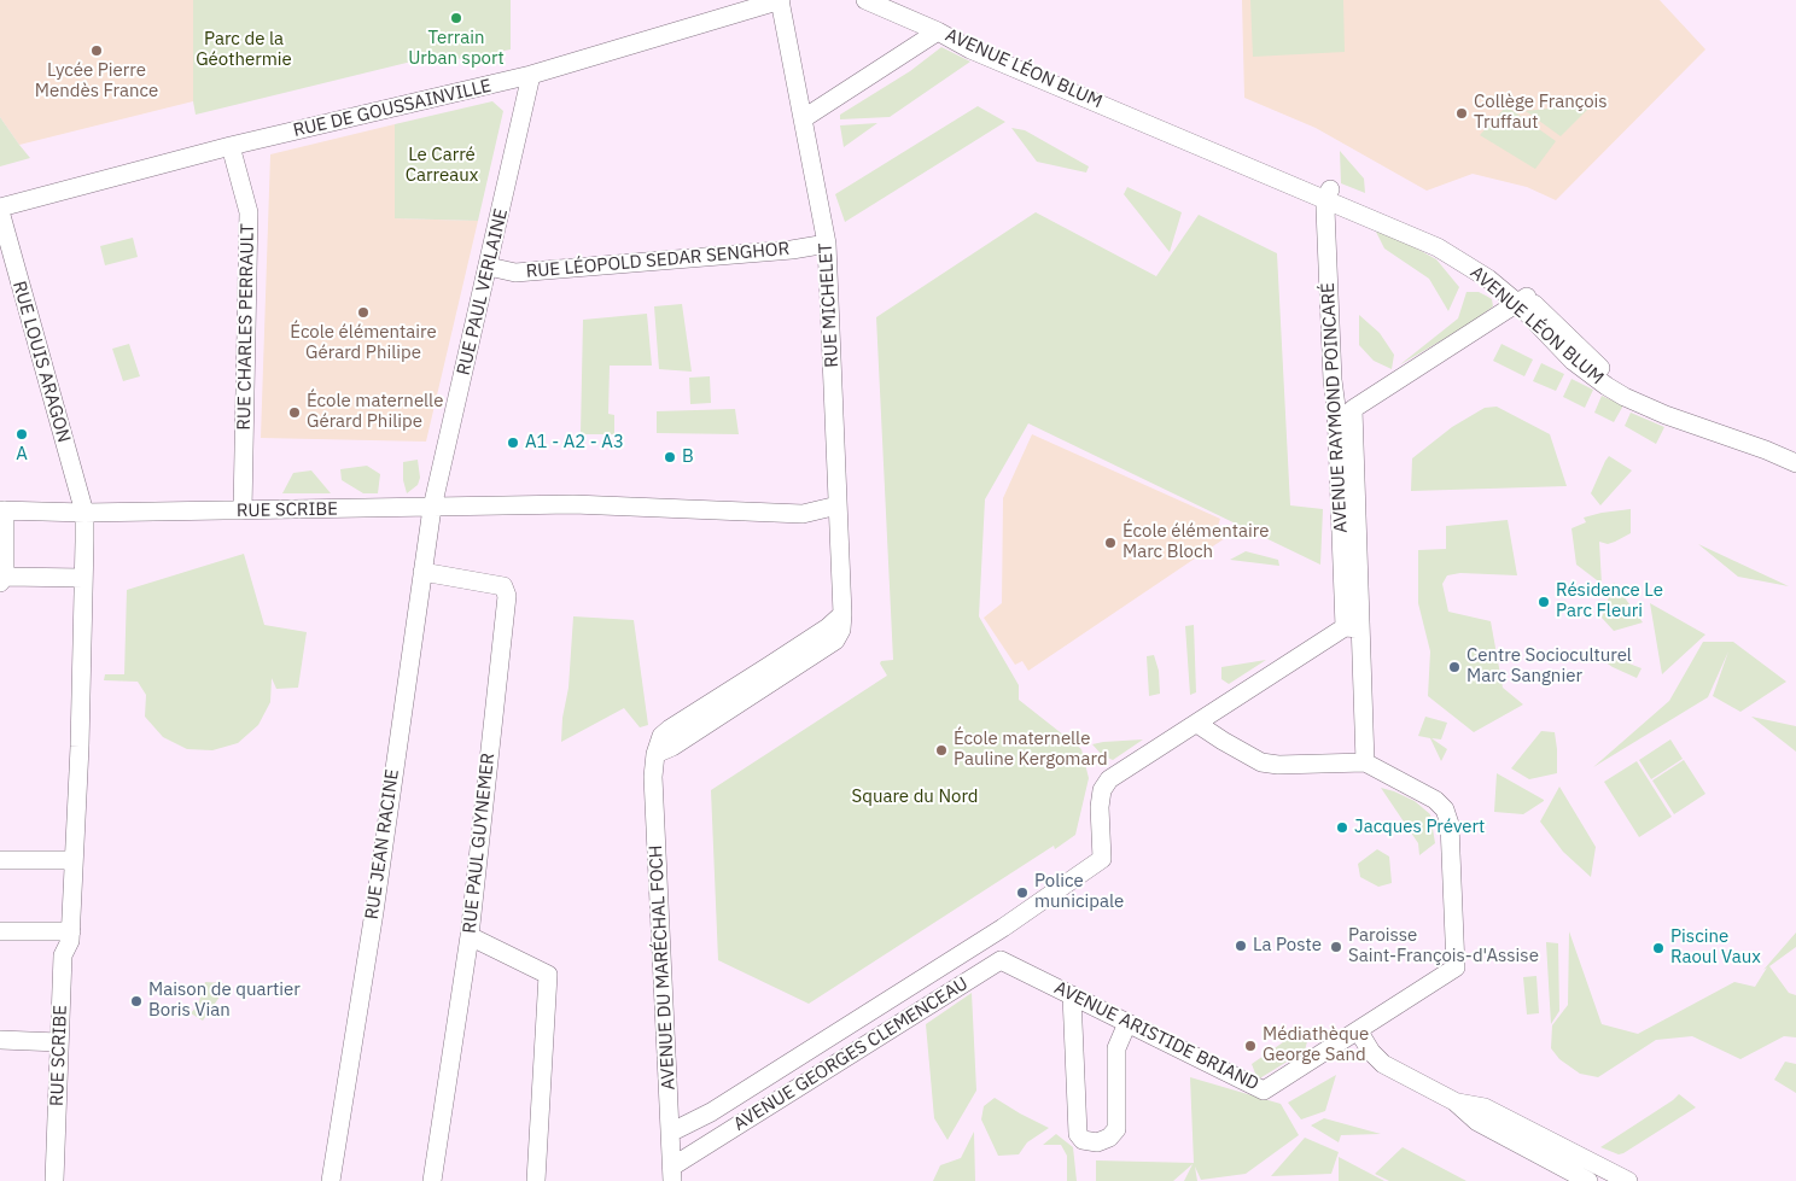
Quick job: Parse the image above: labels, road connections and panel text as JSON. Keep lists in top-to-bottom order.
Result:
{
  "streets": {
    "street": [
      "AVENUE LÉON BLUM",
      "RUE DE GOUSSAINVILLE",
      "RUE LÉOPOLD SEDAR SENGHOR",
      "RUE PAUL VERLAINE",
      "RUE MICHELET",
      "RUE CHARLES PERRAULT",
      "RUE LOUIS ARAGON",
      "AVENUE RAYMOND POINCARÉ",
      "RUE SCRIBE",
      "RUE PAUL GUYNEMER",
      "RUE JEAN RACINE",
      "AVENUE DU MARÉCHAL FOCH",
      "AVENUE ARISTIDE BRIAND",
      "AVENUE GEORGES CLEMENCEAU"
    ]
  },
  "crossings": [
    ["AVENUE LÉON BLUM", "AVENUE RAYMOND POINCARÉ"],
    ["RUE DE GOUSSAINVILLE", "RUE PAUL VERLAINE"],
    ["RUE DE GOUSSAINVILLE", "RUE MICHELET"],
    ["RUE DE GOUSSAINVILLE", "RUE CHARLES PERRAULT"],
    ["RUE DE GOUSSAINVILLE", "RUE LOUIS ARAGON"],
    ["RUE LÉOPOLD SEDAR SENGHOR", "RUE PAUL VERLAINE"],
    ["RUE LÉOPOLD SEDAR SENGHOR", "RUE MICHELET"],
    ["RUE PAUL VERLAINE", "RUE SCRIBE"],
    ["RUE PAUL VERLAINE", "RUE JEAN RACINE"],
    ["RUE MICHELET", "RUE SCRIBE"],
    ["RUE MICHELET", "AVENUE DU MARÉCHAL FOCH"],
    ["RUE CHARLES PERRAULT", "RUE SCRIBE"],
    ["RUE LOUIS ARAGON", "RUE SCRIBE"],
    ["RUE SCRIBE", "RUE JEAN RACINE"],
    ["RUE PAUL GUYNEMER", "RUE JEAN RACINE"],
    ["AVENUE DU MARÉCHAL FOCH", "AVENUE GEORGES CLEMENCEAU"],
    ["AVENUE ARISTIDE BRIAND", "AVENUE GEORGES CLEMENCEAU"]
  ],
  "parks": ["Parc de la Géothermie", "Le Carré Carreaux", "Square du Nord"],
  "places": [
    "Terrain Urban sport",
    "Lycée Pierre Mendès France",
    "Collège François Truffaut",
    "École élémentaire Gérard Philipe",
    "École maternelle Gérard Philipe",
    "A",
    "A1 - A2 - A3",
    "B",
    "École élémentaire Marc Bloch",
    "Résidence Le Parc Fleuri",
    "Centre Socioculturel Marc Sangnier",
    "École maternelle Pauline Kergomard",
    "Jacques Prévert",
    "Police municipale",
    "La Poste",
    "Paroisse Saint-François-d'Assise",
    "Piscine Raoul Vaux",
    "Maison de quartier Boris Vian",
    "Médiathèque George Sand"
  ]
}
